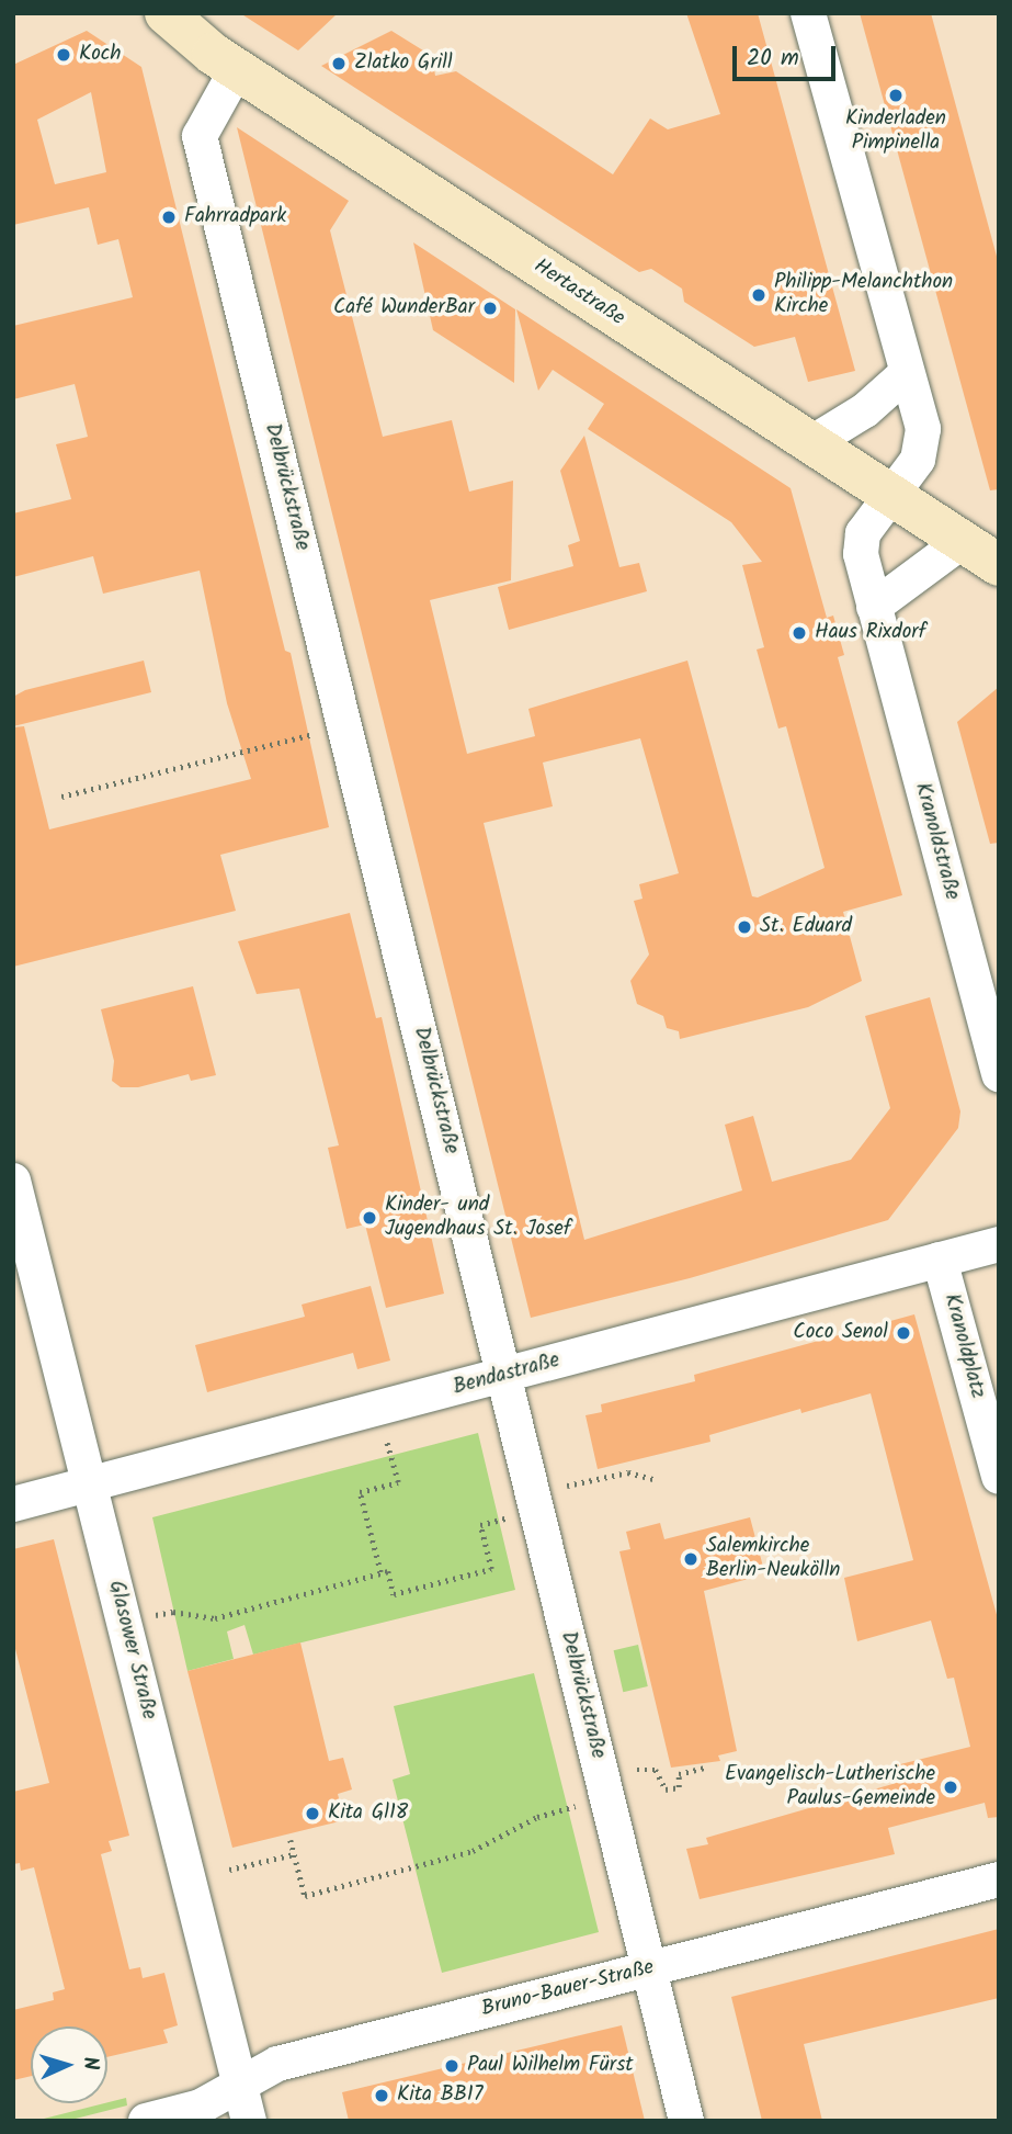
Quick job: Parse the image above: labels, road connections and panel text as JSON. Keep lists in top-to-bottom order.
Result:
{
  "streets": {
    "street": [
      "Hertastraße",
      "Delbrückstraße",
      "Kranoldstraße",
      "Kranoldplatz",
      "Bendastraße",
      "Glasower Straße",
      "Bruno-Bauer-Straße"
    ]
  },
  "crossings": [
    ["Hertastraße", "Delbrückstraße"],
    ["Hertastraße", "Kranoldstraße"],
    ["Delbrückstraße", "Bendastraße"],
    ["Delbrückstraße", "Bruno-Bauer-Straße"],
    ["Kranoldplatz", "Bendastraße"],
    ["Bendastraße", "Glasower Straße"],
    ["Glasower Straße", "Bruno-Bauer-Straße"]
  ],
  "places": [
    "Koch",
    "Zlatko Grill",
    "Kinderladen Pimpinella",
    "Fahrradpark",
    "Philipp-Melanchthon Kirche",
    "Café WunderBar",
    "Haus Rixdorf",
    "St. Eduard",
    "Kinder- und Jugendhaus St. Josef",
    "Coco Senol",
    "Salemkirche Berlin-Neukölln",
    "Evangelisch-Lutherische Paulus-Gemeinde",
    "Kita Gl18",
    "Paul Wilhelm Fürst",
    "Kita BB17"
  ],
  "scale_bar": "20 m",
  "north": "right"
}
